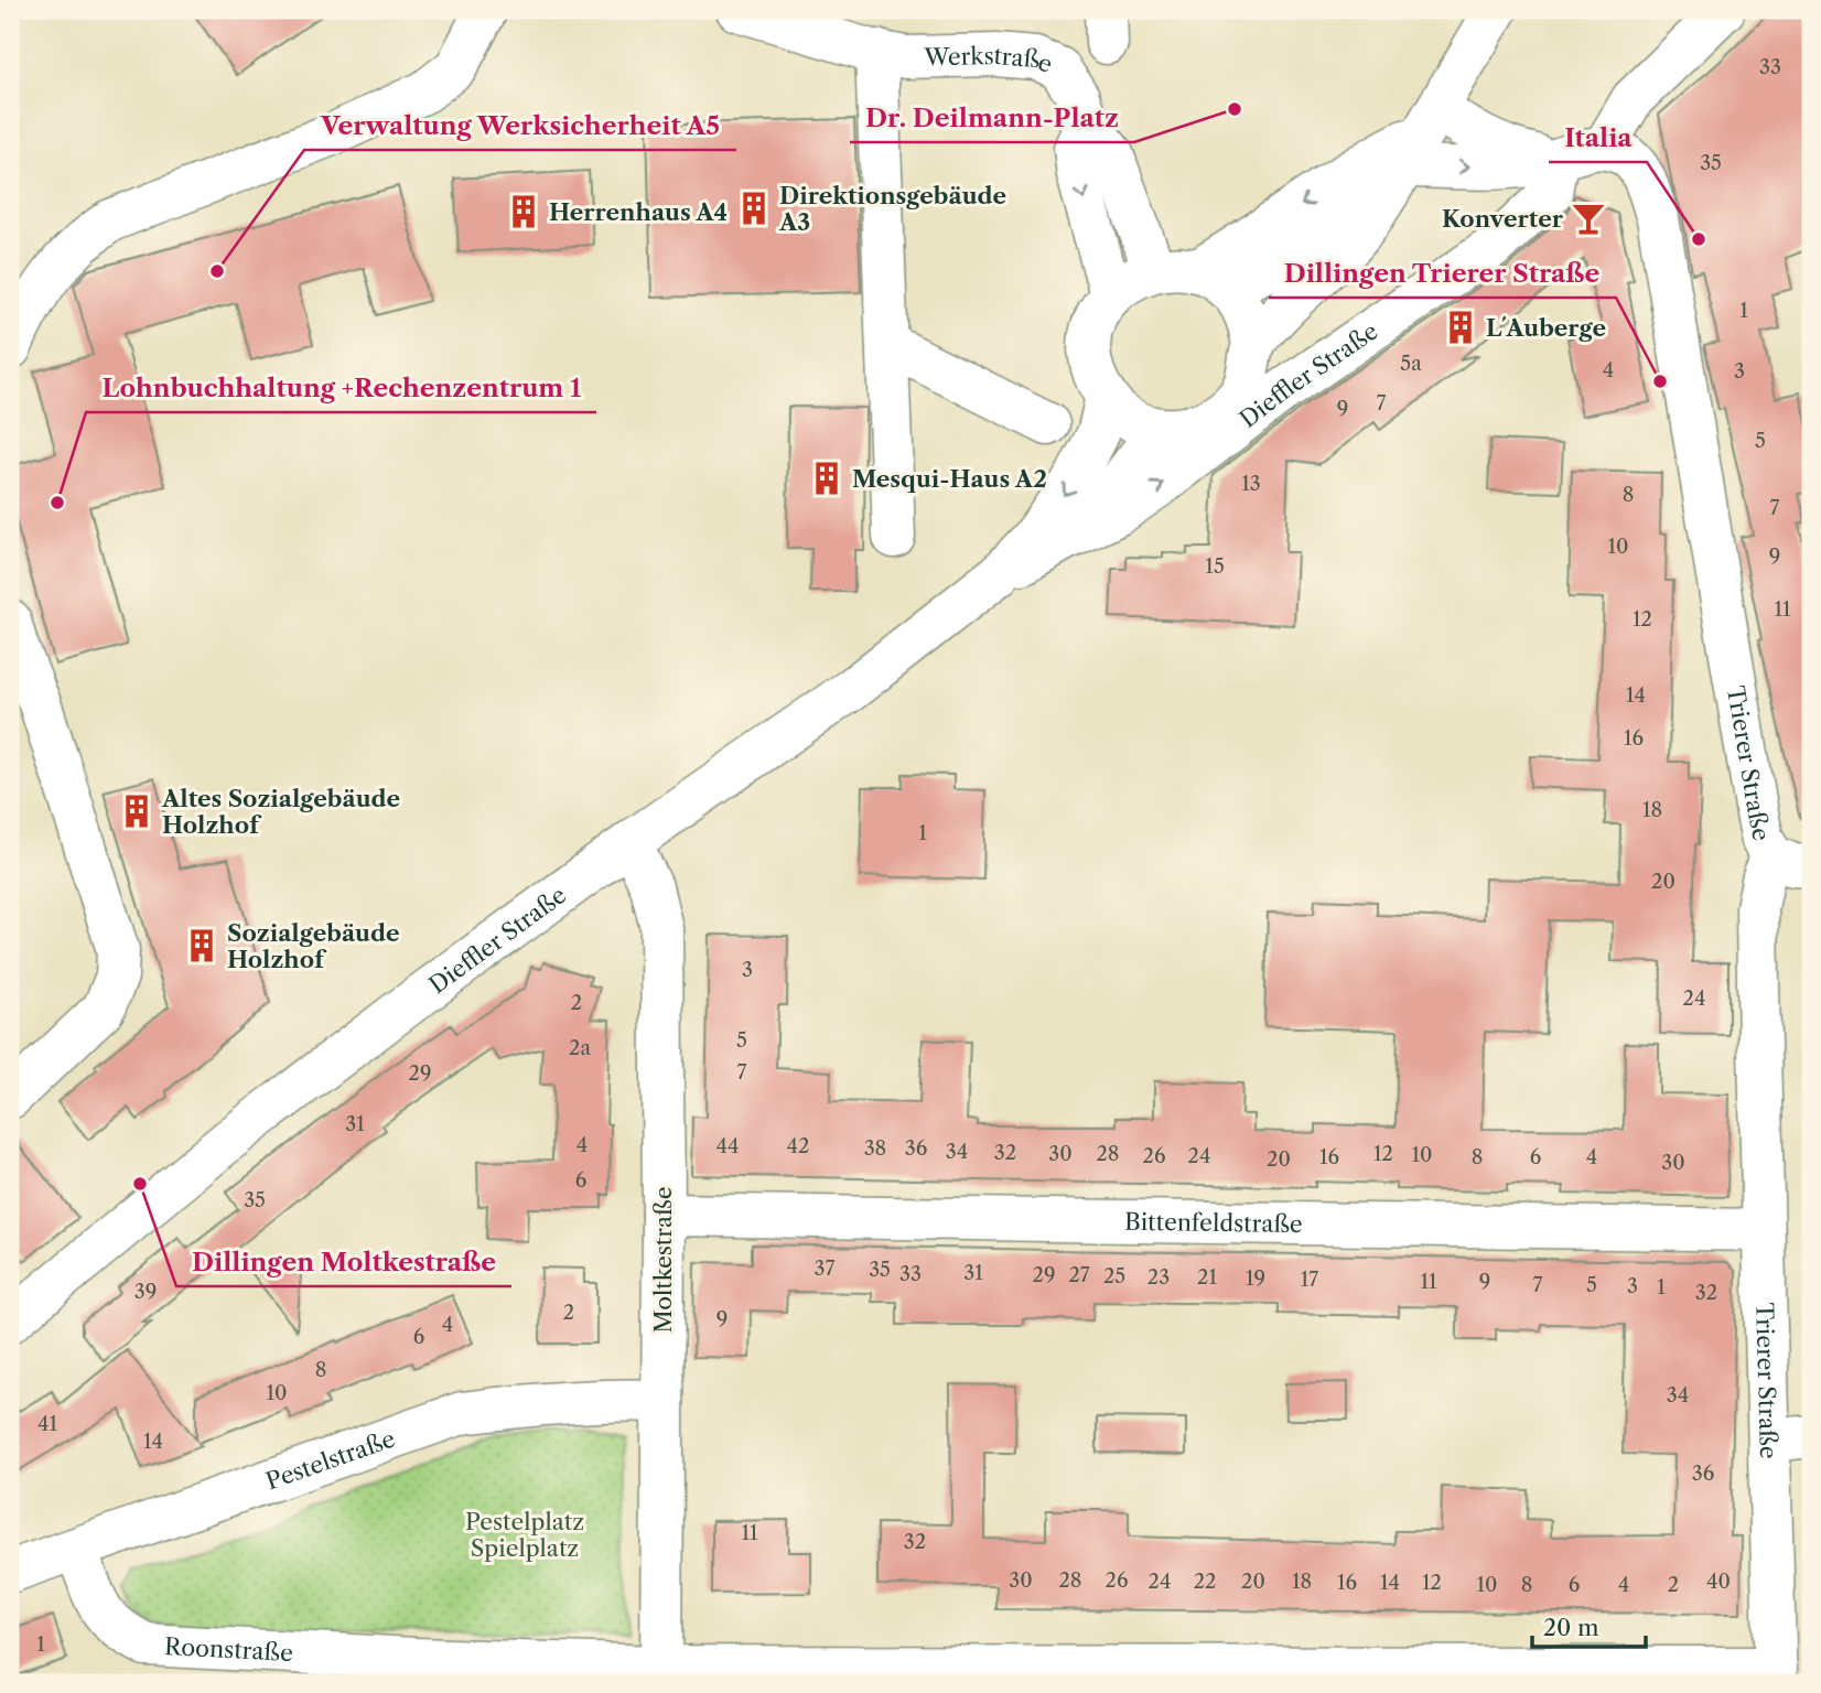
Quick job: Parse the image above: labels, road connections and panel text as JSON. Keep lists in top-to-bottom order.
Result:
{
  "streets": {
    "street": [
      "Werkstraße",
      "Dieffler Straße",
      "Trierer Straße",
      "Bittenfeldstraße",
      "Moltkestraße",
      "Pestelstraße",
      "Roonstraße"
    ]
  },
  "crossings": [
    ["Werkstraße", "Dieffler Straße"],
    ["Dieffler Straße", "Moltkestraße"],
    ["Trierer Straße", "Bittenfeldstraße"],
    ["Trierer Straße", "Roonstraße"],
    ["Bittenfeldstraße", "Moltkestraße"],
    ["Moltkestraße", "Pestelstraße"],
    ["Moltkestraße", "Roonstraße"],
    ["Pestelstraße", "Roonstraße"]
  ],
  "parks": ["Pestelplatz Spielplatz"],
  "places": {
    "other": [
      "Dr. Deilmann-Platz",
      "Italia",
      "Verwaltung Werksicherheit A5",
      "Dillingen Trierer Straße",
      "Lohnbuchhaltung +Rechenzentrum 1",
      "Dillingen Moltkestraße"
    ],
    "building": [
      "Direktionsgebäude A3",
      "Herrenhaus A4",
      "L´Auberge",
      "Mesqui-Haus A2",
      "Altes Sozialgebäude Holzhof",
      "Sozialgebäude Holzhof"
    ],
    "bar": ["Konverter"]
  },
  "house_numbers": [
    "33",
    "35",
    "1",
    "5a",
    "4",
    "3",
    "7",
    "9",
    "5",
    "13",
    "8",
    "7",
    "10",
    "9",
    "15",
    "11",
    "12",
    "14",
    "16",
    "18",
    "1",
    "20",
    "3",
    "24",
    "2",
    "5",
    "2a",
    "7",
    "29",
    "31",
    "4",
    "44",
    "42",
    "38",
    "36",
    "34",
    "32",
    "30",
    "28",
    "12",
    "10",
    "26",
    "24",
    "16",
    "8",
    "6",
    "4",
    "20",
    "30",
    "6",
    "35",
    "37",
    "35",
    "31",
    "33",
    "29",
    "27",
    "25",
    "23",
    "21",
    "19",
    "17",
    "11",
    "9",
    "7",
    "5",
    "3",
    "1",
    "39",
    "32",
    "2",
    "9",
    "4",
    "6",
    "8",
    "10",
    "34",
    "41",
    "14",
    "36",
    "11",
    "32",
    "30",
    "28",
    "26",
    "24",
    "22",
    "20",
    "18",
    "40",
    "16",
    "14",
    "12",
    "10",
    "8",
    "6",
    "4",
    "2",
    "1"
  ],
  "scale_bar": "20 m"
}
